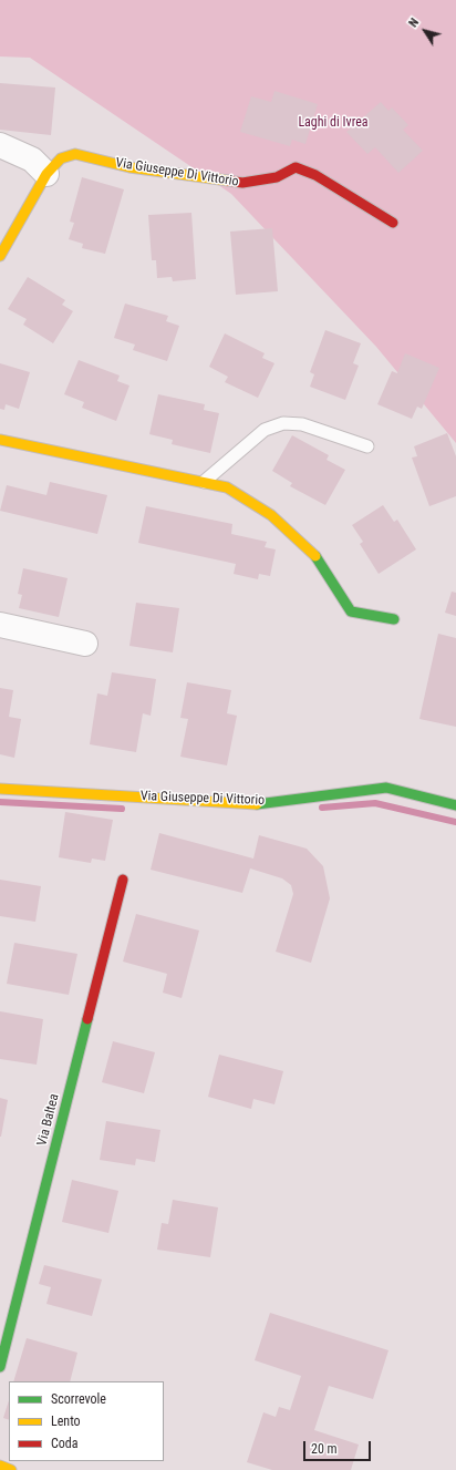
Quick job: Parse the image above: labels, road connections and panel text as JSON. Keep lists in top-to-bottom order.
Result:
{
  "streets": {
    "street": ["Via Giuseppe Di Vittorio", "Via Baltea"]
  },
  "parks": ["Laghi di Ivrea"],
  "legend": ["Scorrevole", "Lento", "Coda"],
  "scale_bar": "20 m",
  "north": "top left"
}
